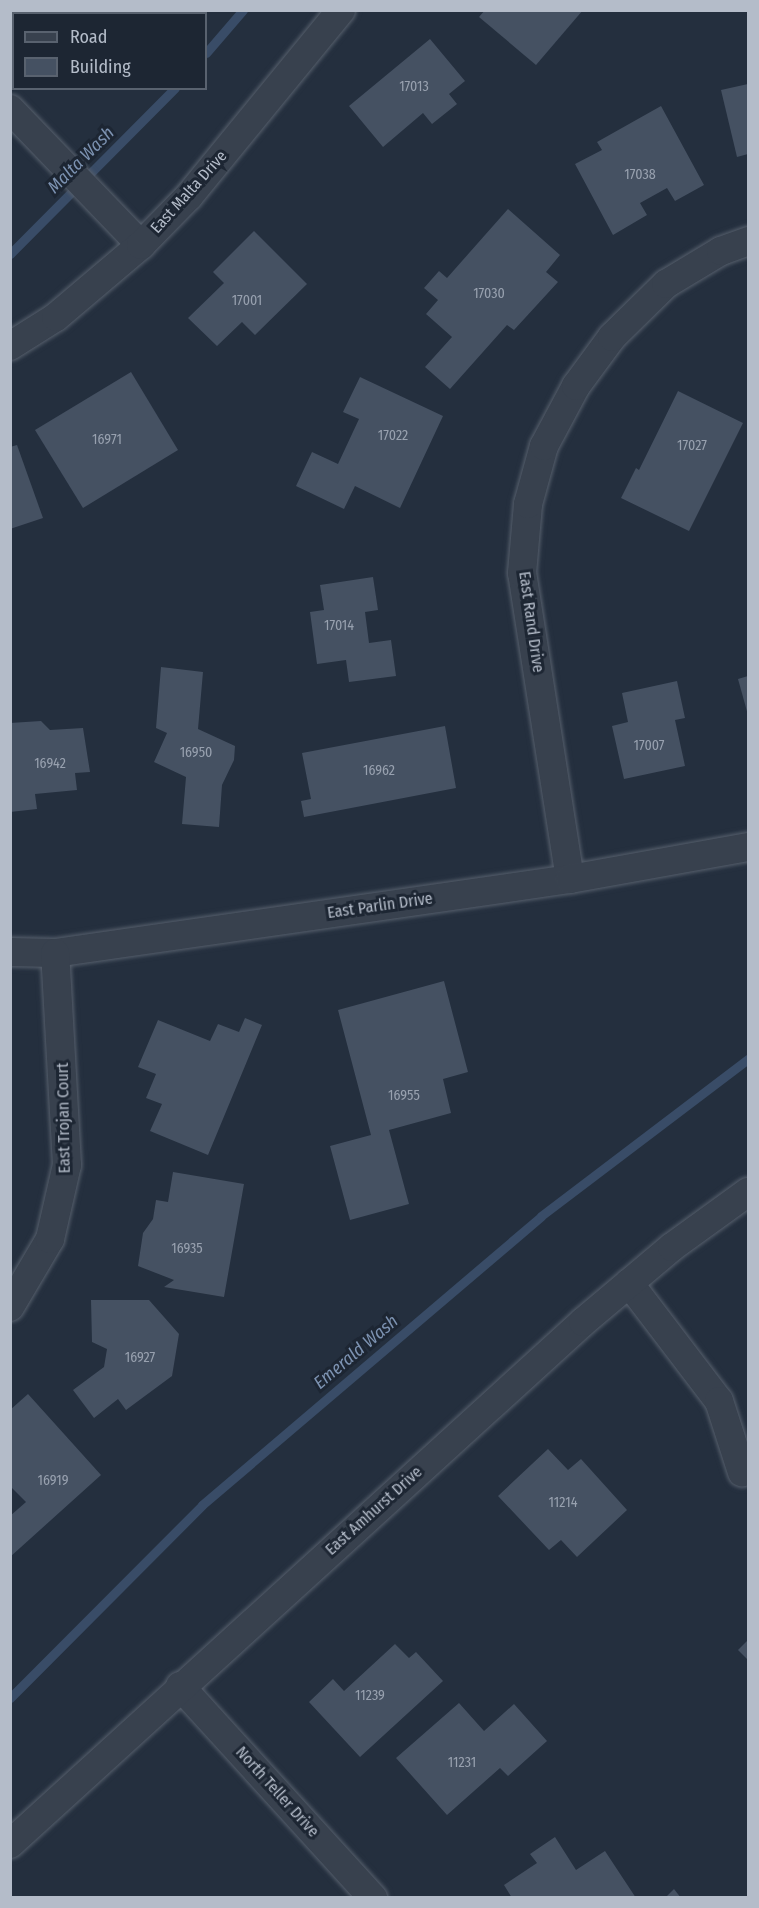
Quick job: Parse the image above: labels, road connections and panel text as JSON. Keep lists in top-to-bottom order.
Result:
{
  "streets": {
    "street": [
      "East Malta Drive",
      "East Rand Drive",
      "East Parlin Drive",
      "East Trojan Court",
      "East Amhurst Drive",
      "North Teller Drive"
    ]
  },
  "crossings": [
    ["East Rand Drive", "East Parlin Drive"],
    ["East Parlin Drive", "East Trojan Court"],
    ["East Amhurst Drive", "North Teller Drive"]
  ],
  "water": ["Malta Wash", "Emerald Wash"],
  "house_numbers": [
    "17013",
    "17038",
    "17030",
    "17001",
    "17022",
    "16971",
    "17027",
    "17014",
    "17007",
    "16950",
    "16942",
    "16962",
    "16955",
    "16935",
    "16927",
    "16919",
    "11214",
    "11239",
    "11231"
  ],
  "legend": ["Road", "Building"]
}
